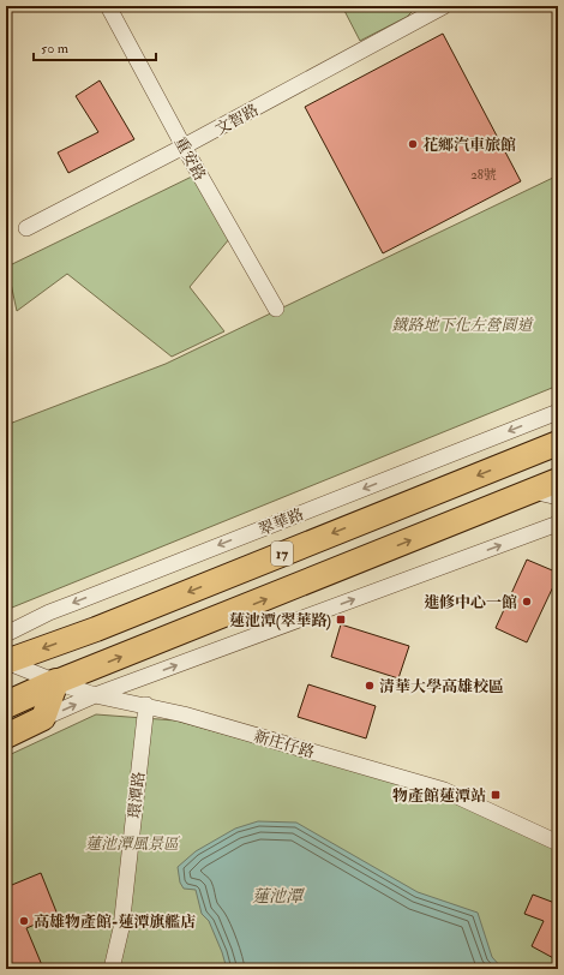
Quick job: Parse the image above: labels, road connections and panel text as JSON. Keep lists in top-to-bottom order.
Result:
{
  "streets": {
    "main road": ["翠華路", "17"],
    "street": [
      "文智路",
      "重安路",
      "新庄仔路",
      "環潭路"
    ]
  },
  "crossings": [
    ["文智路", "重安路"],
    ["翠華路", "新庄仔路"],
    ["17", "新庄仔路"],
    ["新庄仔路", "環潭路"]
  ],
  "water": ["蓮池潭"],
  "parks": ["鐵路地下化左營園道", "蓮池潭風景區"],
  "places": {
    "other": [
      "花鄉汽車旅館",
      "進修中心一館",
      "清華大學高雄校區",
      "高雄物產館-蓮潭旗艦店"
    ],
    "transit": ["蓮池潭(翠華路)", "物產館蓮潭站"]
  },
  "house_numbers": ["28號"],
  "scale_bar": "50 m"
}
